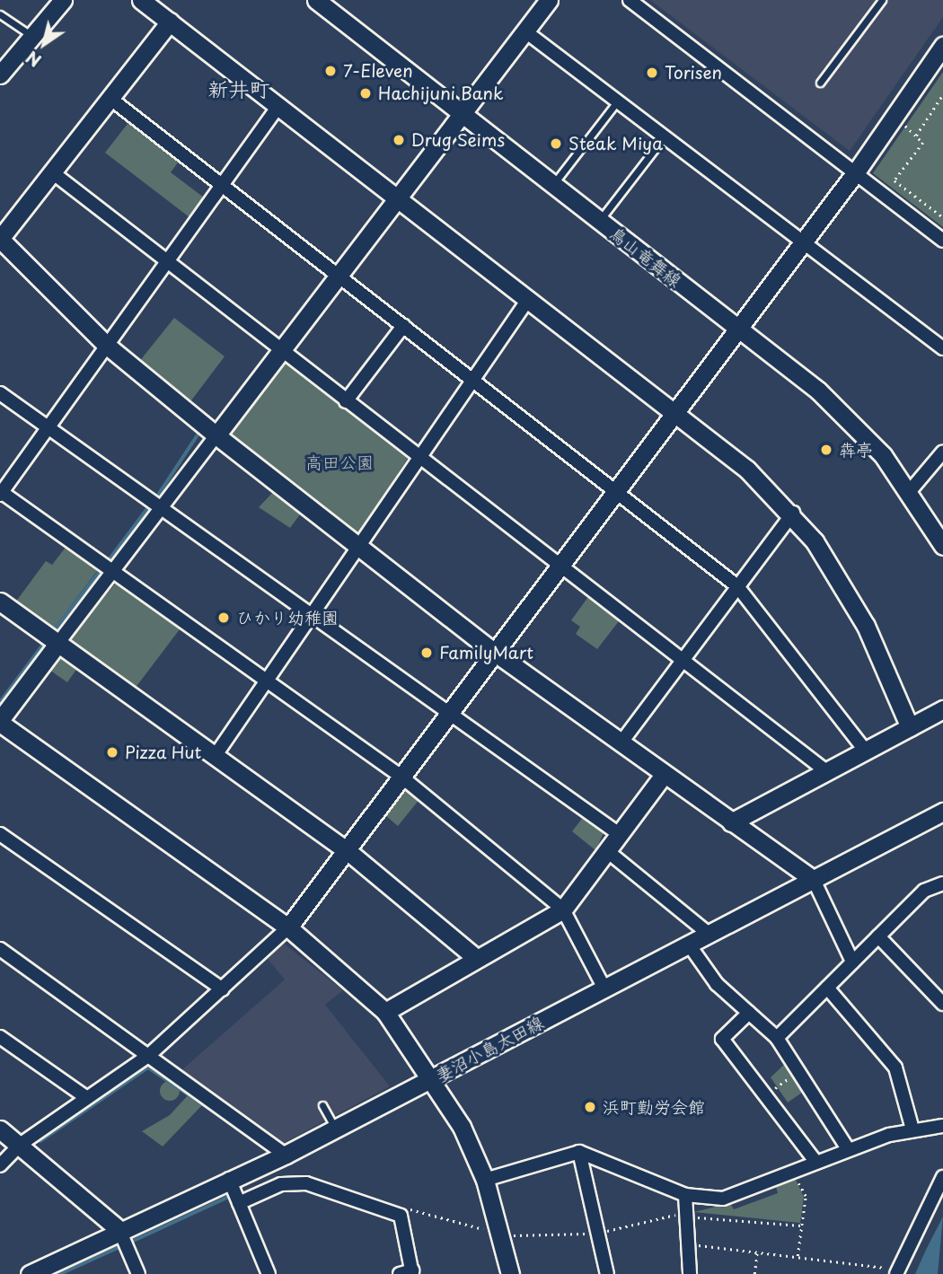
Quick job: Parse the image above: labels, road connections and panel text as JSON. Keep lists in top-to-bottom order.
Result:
{
  "streets": {
    "street": ["鳥山竜舞線", "妻沼小島太田線"]
  },
  "districts": ["新井町"],
  "parks": ["高田公園"],
  "places": [
    "7-Eleven",
    "Torisen",
    "Hachijuni Bank",
    "Drug Seims",
    "Steak Miya",
    "犇亭",
    "ひかり幼稚園",
    "FamilyMart",
    "Pizza Hut",
    "浜町勤労会館"
  ],
  "north": "bottom left"
}
